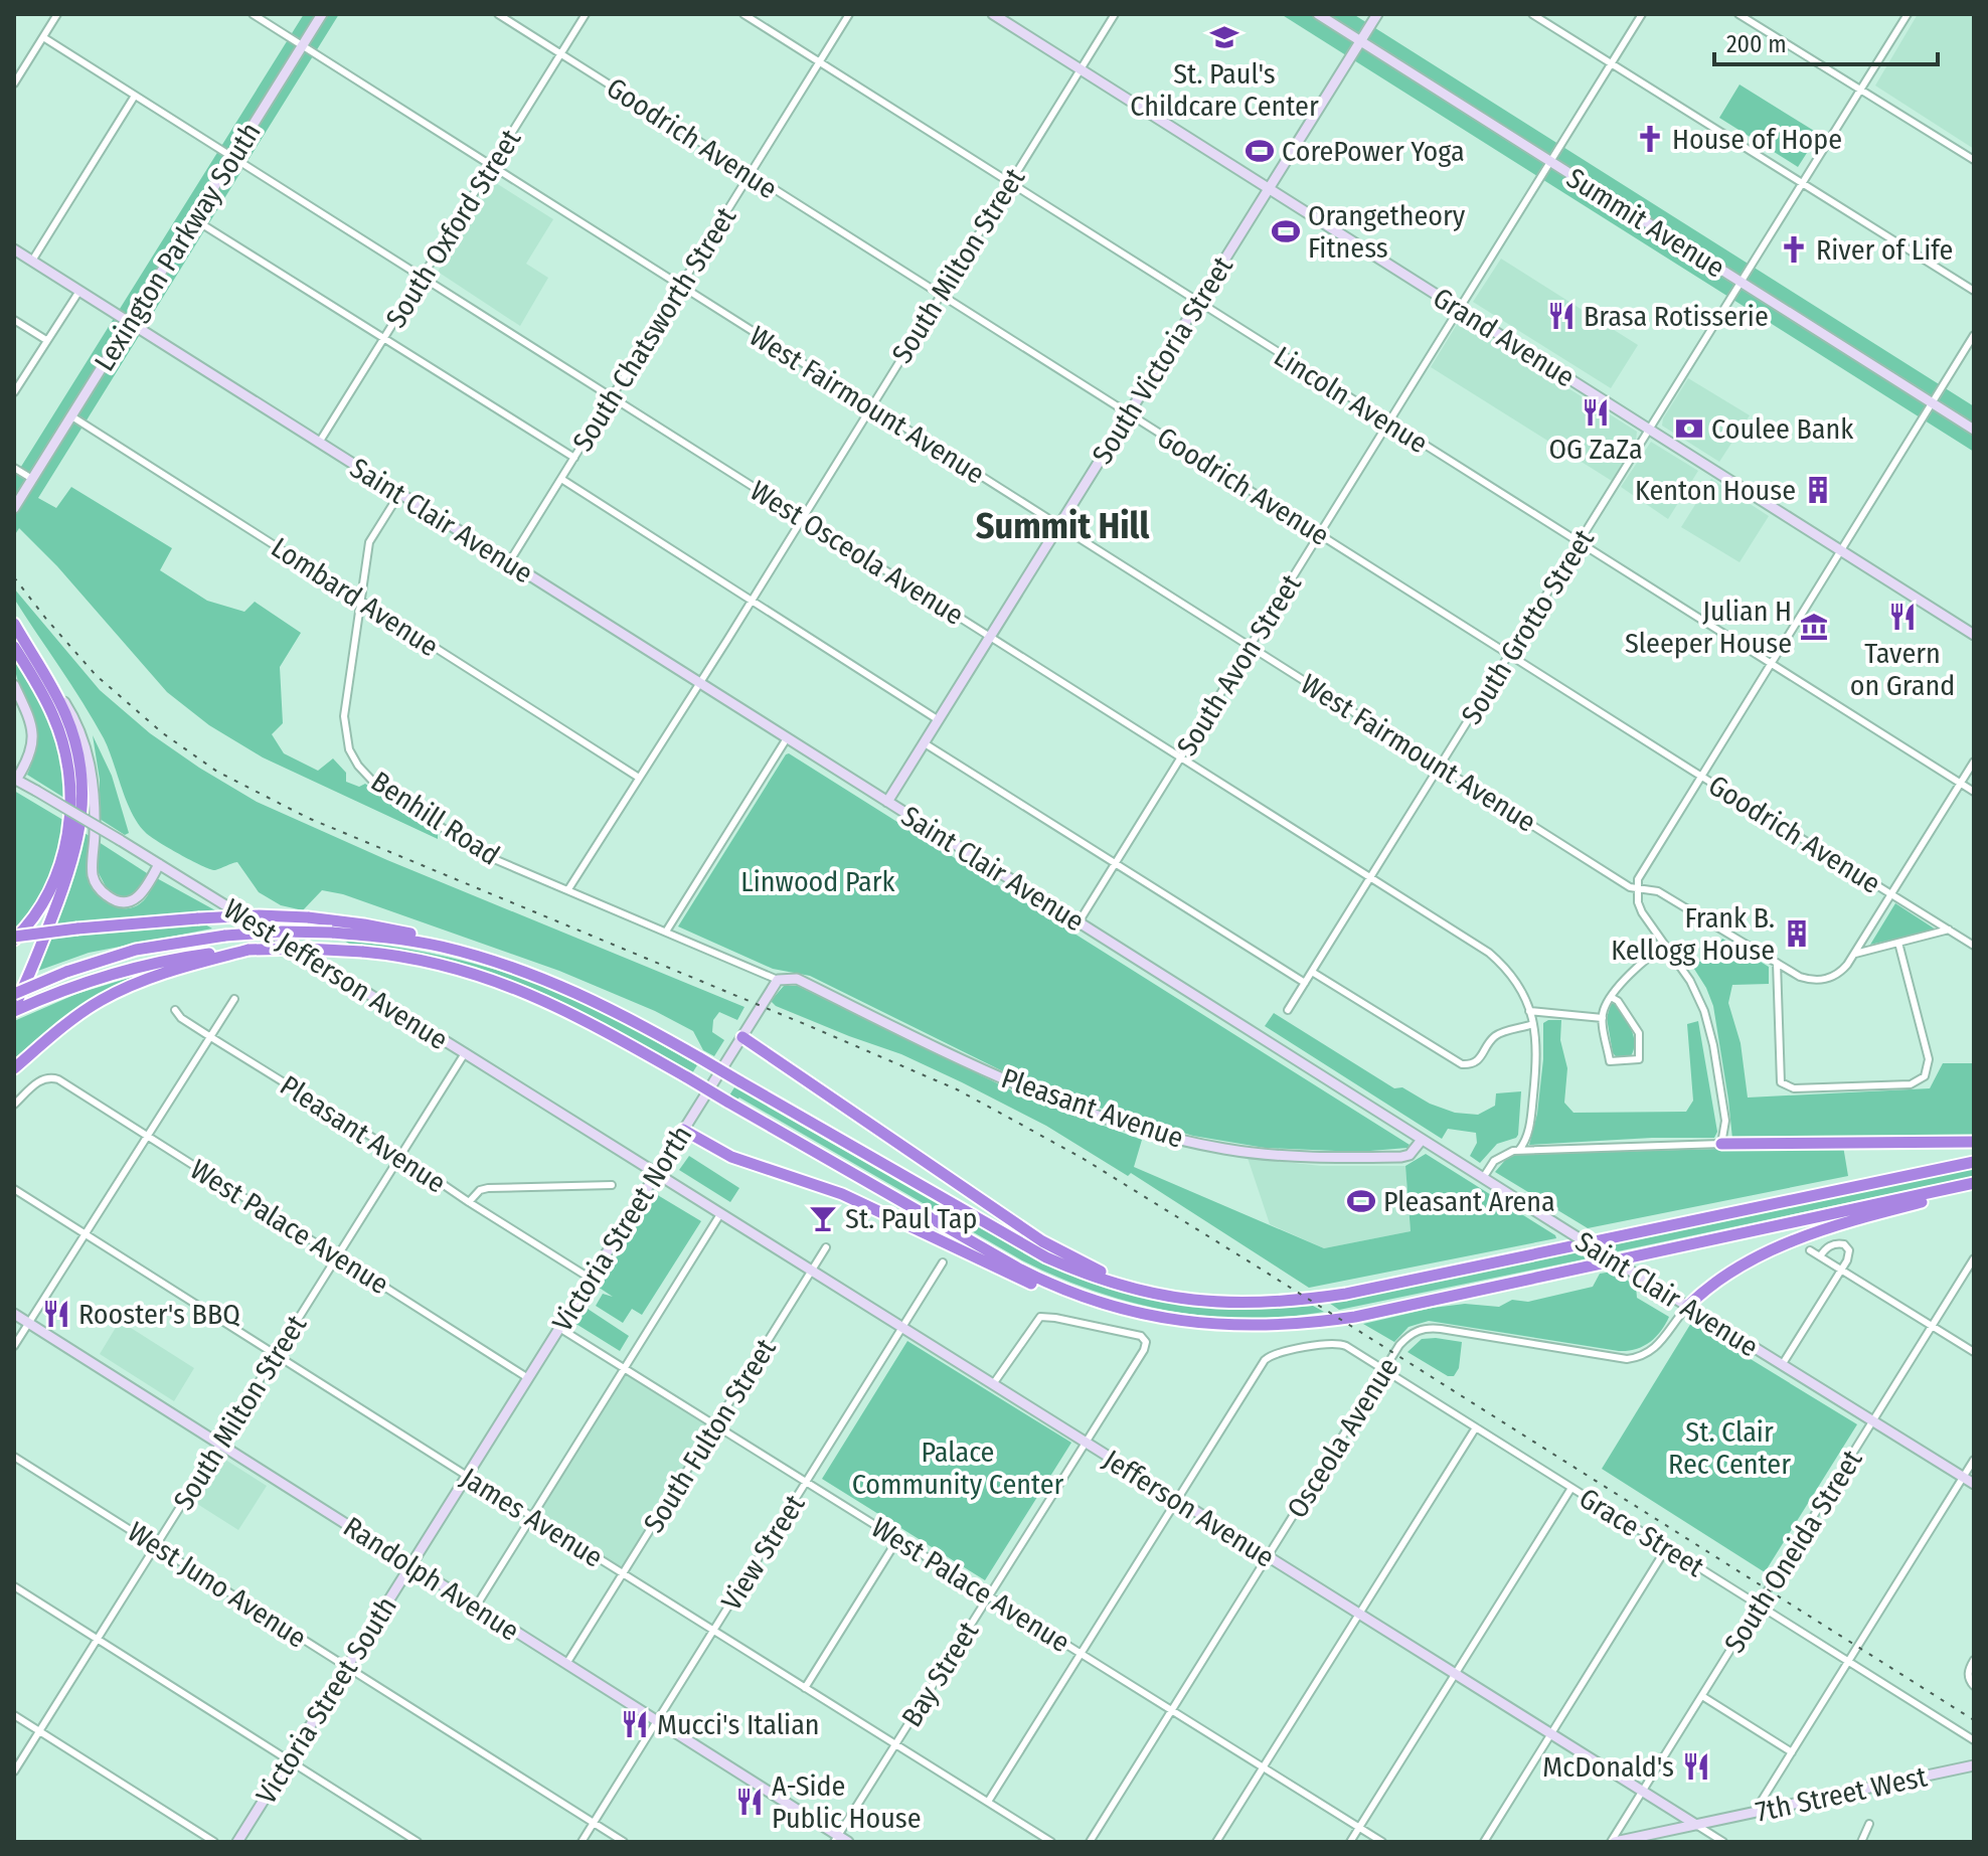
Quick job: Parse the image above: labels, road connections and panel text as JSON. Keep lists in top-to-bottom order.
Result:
{
  "streets": {
    "street": [
      "Goodrich Avenue",
      "Summit Avenue",
      "South Oxford Street",
      "Lexington Parkway South",
      "South Milton Street",
      "South Chatsworth Street",
      "Grand Avenue",
      "South Victoria Street",
      "Lincoln Avenue",
      "West Fairmount Avenue",
      "Saint Clair Avenue",
      "West Osceola Avenue",
      "Lombard Avenue",
      "South Grotto Street",
      "South Avon Street",
      "Benhill Road",
      "West Jefferson Avenue",
      "Pleasant Avenue",
      "West Palace Avenue",
      "Victoria Street North",
      "South Fulton Street",
      "Osceola Avenue",
      "Jefferson Avenue",
      "James Avenue",
      "Grace Street",
      "South Oneida Street",
      "View Street",
      "Randolph Avenue",
      "West Juno Avenue",
      "Bay Street",
      "Victoria Street South",
      "7th Street West"
    ]
  },
  "crossings": [
    ["Goodrich Avenue", "South Oxford Street"],
    ["Goodrich Avenue", "South Milton Street"],
    ["Goodrich Avenue", "South Chatsworth Street"],
    ["Goodrich Avenue", "South Victoria Street"],
    ["Goodrich Avenue", "South Grotto Street"],
    ["Goodrich Avenue", "South Avon Street"],
    ["Summit Avenue", "South Victoria Street"],
    ["Summit Avenue", "South Grotto Street"],
    ["Summit Avenue", "South Avon Street"],
    ["South Oxford Street", "West Fairmount Avenue"],
    ["South Oxford Street", "Saint Clair Avenue"],
    ["South Oxford Street", "West Osceola Avenue"],
    ["Lexington Parkway South", "West Fairmount Avenue"],
    ["Lexington Parkway South", "Saint Clair Avenue"],
    ["Lexington Parkway South", "West Osceola Avenue"],
    ["Lexington Parkway South", "Lombard Avenue"],
    ["South Milton Street", "Grand Avenue"],
    ["South Milton Street", "Lincoln Avenue"],
    ["South Milton Street", "West Fairmount Avenue"],
    ["South Milton Street", "Saint Clair Avenue"],
    ["South Milton Street", "West Osceola Avenue"],
    ["South Milton Street", "Lombard Avenue"],
    ["South Milton Street", "Benhill Road"],
    ["South Milton Street", "West Jefferson Avenue"],
    ["South Milton Street", "Pleasant Avenue"],
    ["South Milton Street", "West Palace Avenue"],
    ["South Milton Street", "James Avenue"],
    ["South Milton Street", "Randolph Avenue"],
    ["South Milton Street", "West Juno Avenue"],
    ["South Chatsworth Street", "Lincoln Avenue"],
    ["South Chatsworth Street", "West Fairmount Avenue"],
    ["South Chatsworth Street", "Saint Clair Avenue"],
    ["South Chatsworth Street", "West Osceola Avenue"],
    ["Grand Avenue", "South Victoria Street"],
    ["Grand Avenue", "South Grotto Street"],
    ["Grand Avenue", "South Avon Street"],
    ["South Victoria Street", "Lincoln Avenue"],
    ["South Victoria Street", "West Fairmount Avenue"],
    ["South Victoria Street", "Saint Clair Avenue"],
    ["South Victoria Street", "West Osceola Avenue"],
    ["Lincoln Avenue", "South Grotto Street"],
    ["Lincoln Avenue", "South Avon Street"],
    ["West Fairmount Avenue", "South Grotto Street"],
    ["West Fairmount Avenue", "South Avon Street"],
    ["Saint Clair Avenue", "South Avon Street"],
    ["Saint Clair Avenue", "Benhill Road"],
    ["Saint Clair Avenue", "Pleasant Avenue"],
    ["Saint Clair Avenue", "Osceola Avenue"],
    ["Saint Clair Avenue", "South Oneida Street"],
    ["West Osceola Avenue", "South Grotto Street"],
    ["West Osceola Avenue", "South Avon Street"],
    ["Lombard Avenue", "Benhill Road"],
    ["Benhill Road", "Pleasant Avenue"],
    ["Benhill Road", "Victoria Street North"],
    ["West Jefferson Avenue", "Victoria Street North"],
    ["West Jefferson Avenue", "Jefferson Avenue"],
    ["Pleasant Avenue", "Victoria Street North"],
    ["West Palace Avenue", "Victoria Street North"],
    ["West Palace Avenue", "South Fulton Street"],
    ["West Palace Avenue", "Osceola Avenue"],
    ["West Palace Avenue", "Grace Street"],
    ["West Palace Avenue", "View Street"],
    ["West Palace Avenue", "Bay Street"],
    ["Victoria Street North", "Jefferson Avenue"],
    ["Victoria Street North", "James Avenue"],
    ["Victoria Street North", "Victoria Street South"],
    ["South Fulton Street", "Jefferson Avenue"],
    ["South Fulton Street", "James Avenue"],
    ["South Fulton Street", "Randolph Avenue"],
    ["Osceola Avenue", "Jefferson Avenue"],
    ["Osceola Avenue", "Grace Street"],
    ["Jefferson Avenue", "Grace Street"],
    ["Jefferson Avenue", "South Oneida Street"],
    ["Jefferson Avenue", "View Street"],
    ["Jefferson Avenue", "Bay Street"],
    ["Jefferson Avenue", "7th Street West"],
    ["James Avenue", "Grace Street"],
    ["James Avenue", "View Street"],
    ["James Avenue", "Bay Street"],
    ["James Avenue", "Victoria Street South"],
    ["Grace Street", "South Oneida Street"],
    ["South Oneida Street", "7th Street West"],
    ["View Street", "Randolph Avenue"],
    ["View Street", "West Juno Avenue"],
    ["Randolph Avenue", "Bay Street"],
    ["Randolph Avenue", "Victoria Street South"],
    ["West Juno Avenue", "Victoria Street South"]
  ],
  "districts": ["Summit Hill"],
  "parks": ["Linwood Park", "St. Clair Rec Center", "Palace Community Center"],
  "places": {
    "school or university": ["St. Paul's Childcare Center"],
    "church": ["House of Hope", "River of Life"],
    "sports": ["CorePower Yoga", "Orangetheory Fitness", "Pleasant Arena"],
    "restaurant": [
      "Brasa Rotisserie",
      "OG ZaZa",
      "Tavern on Grand",
      "Rooster's BBQ",
      "Mucci's Italian",
      "McDonald's",
      "A-Side Public House"
    ],
    "bank": ["Coulee Bank"],
    "building": ["Kenton House", "Frank B. Kellogg House"],
    "museum": ["Julian H Sleeper House"],
    "bar": ["St. Paul Tap"]
  },
  "scale_bar": "200 m"
}
